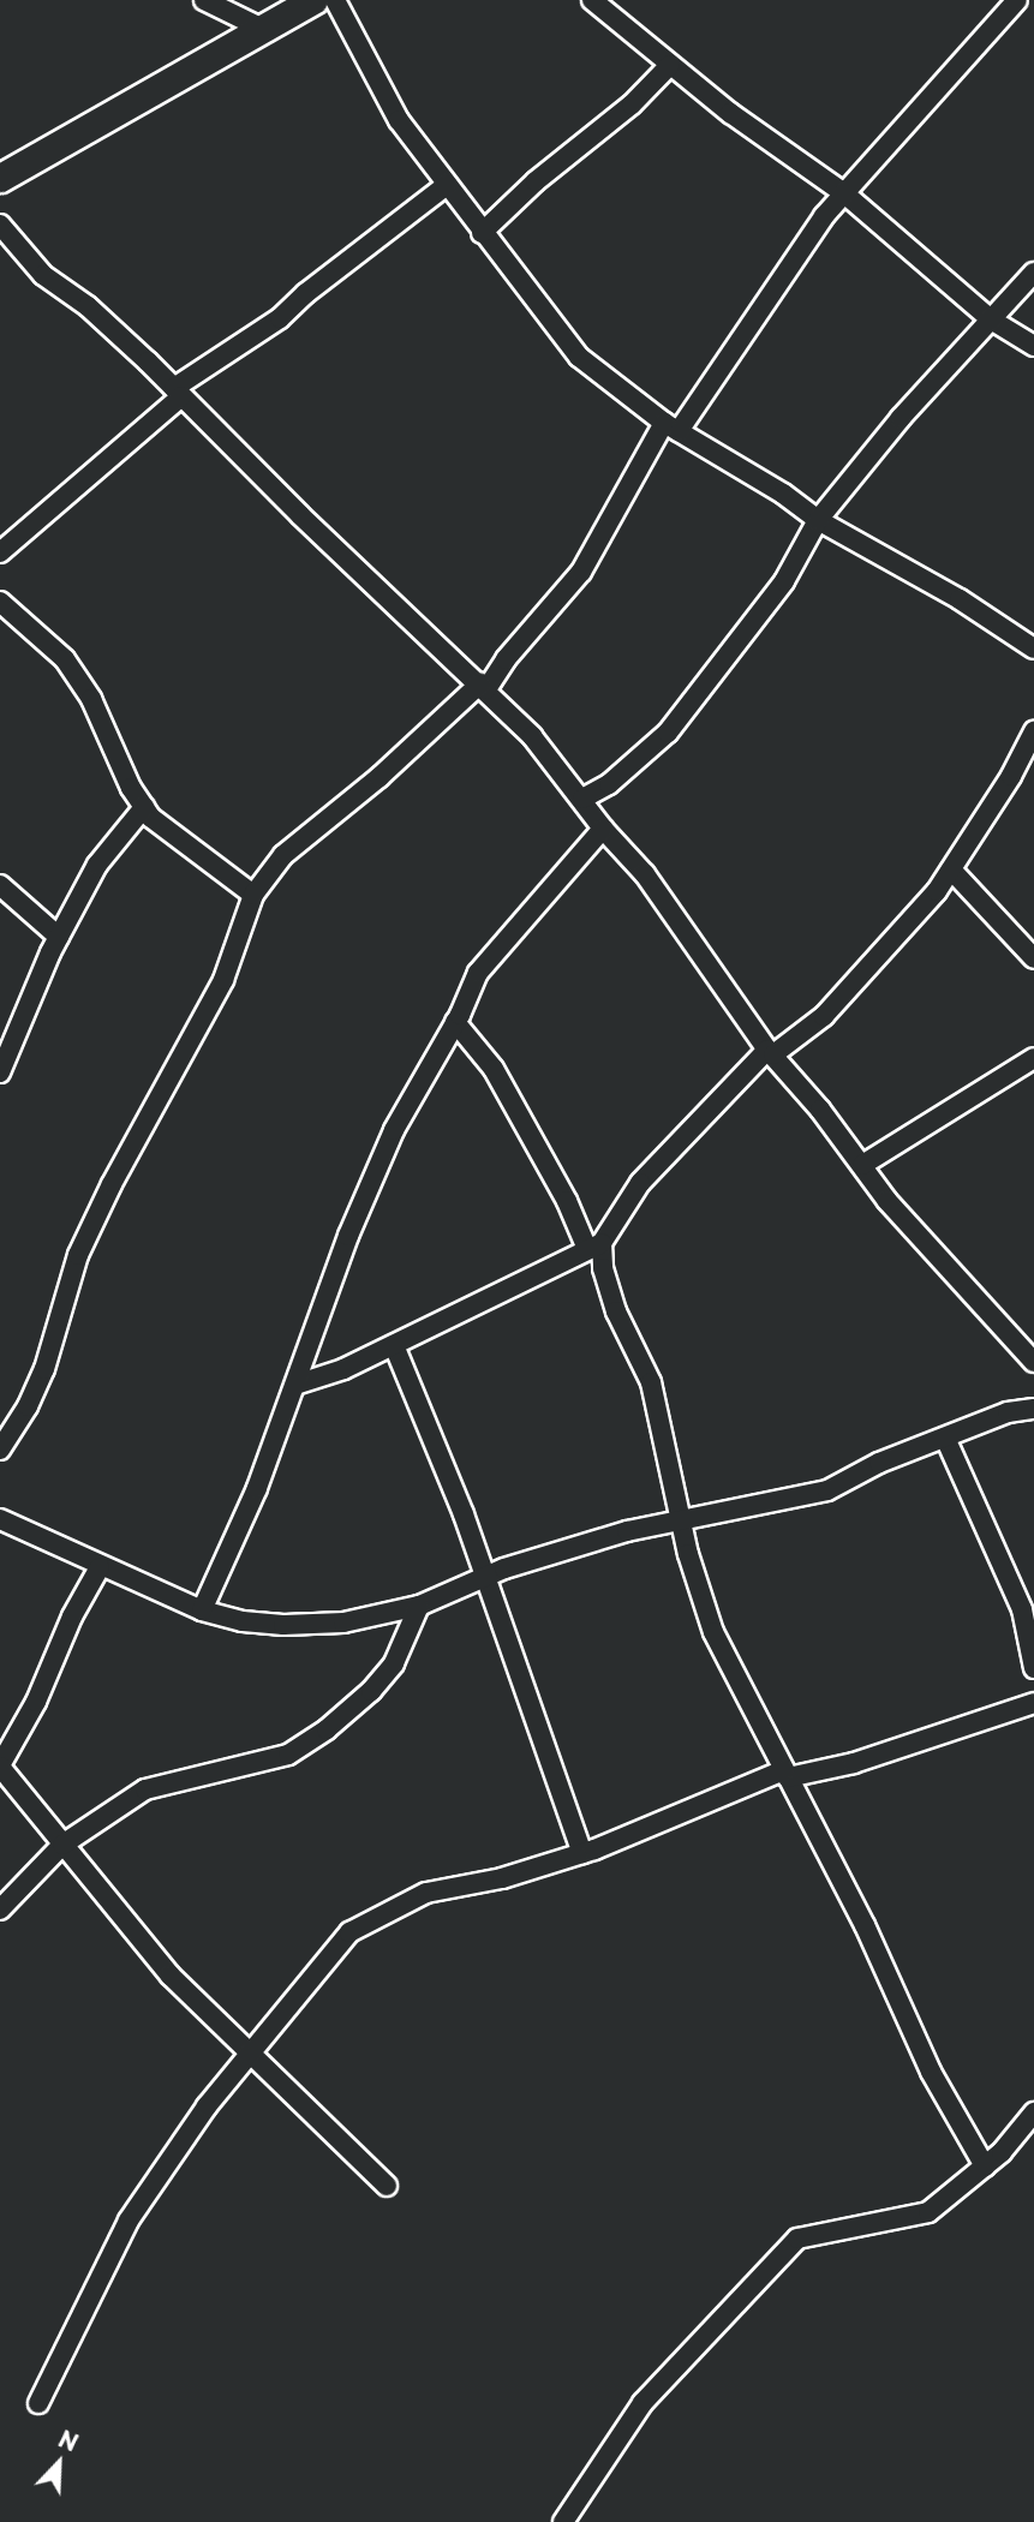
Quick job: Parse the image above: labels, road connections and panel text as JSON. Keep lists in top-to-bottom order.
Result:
{
  "north": "top right"
}
